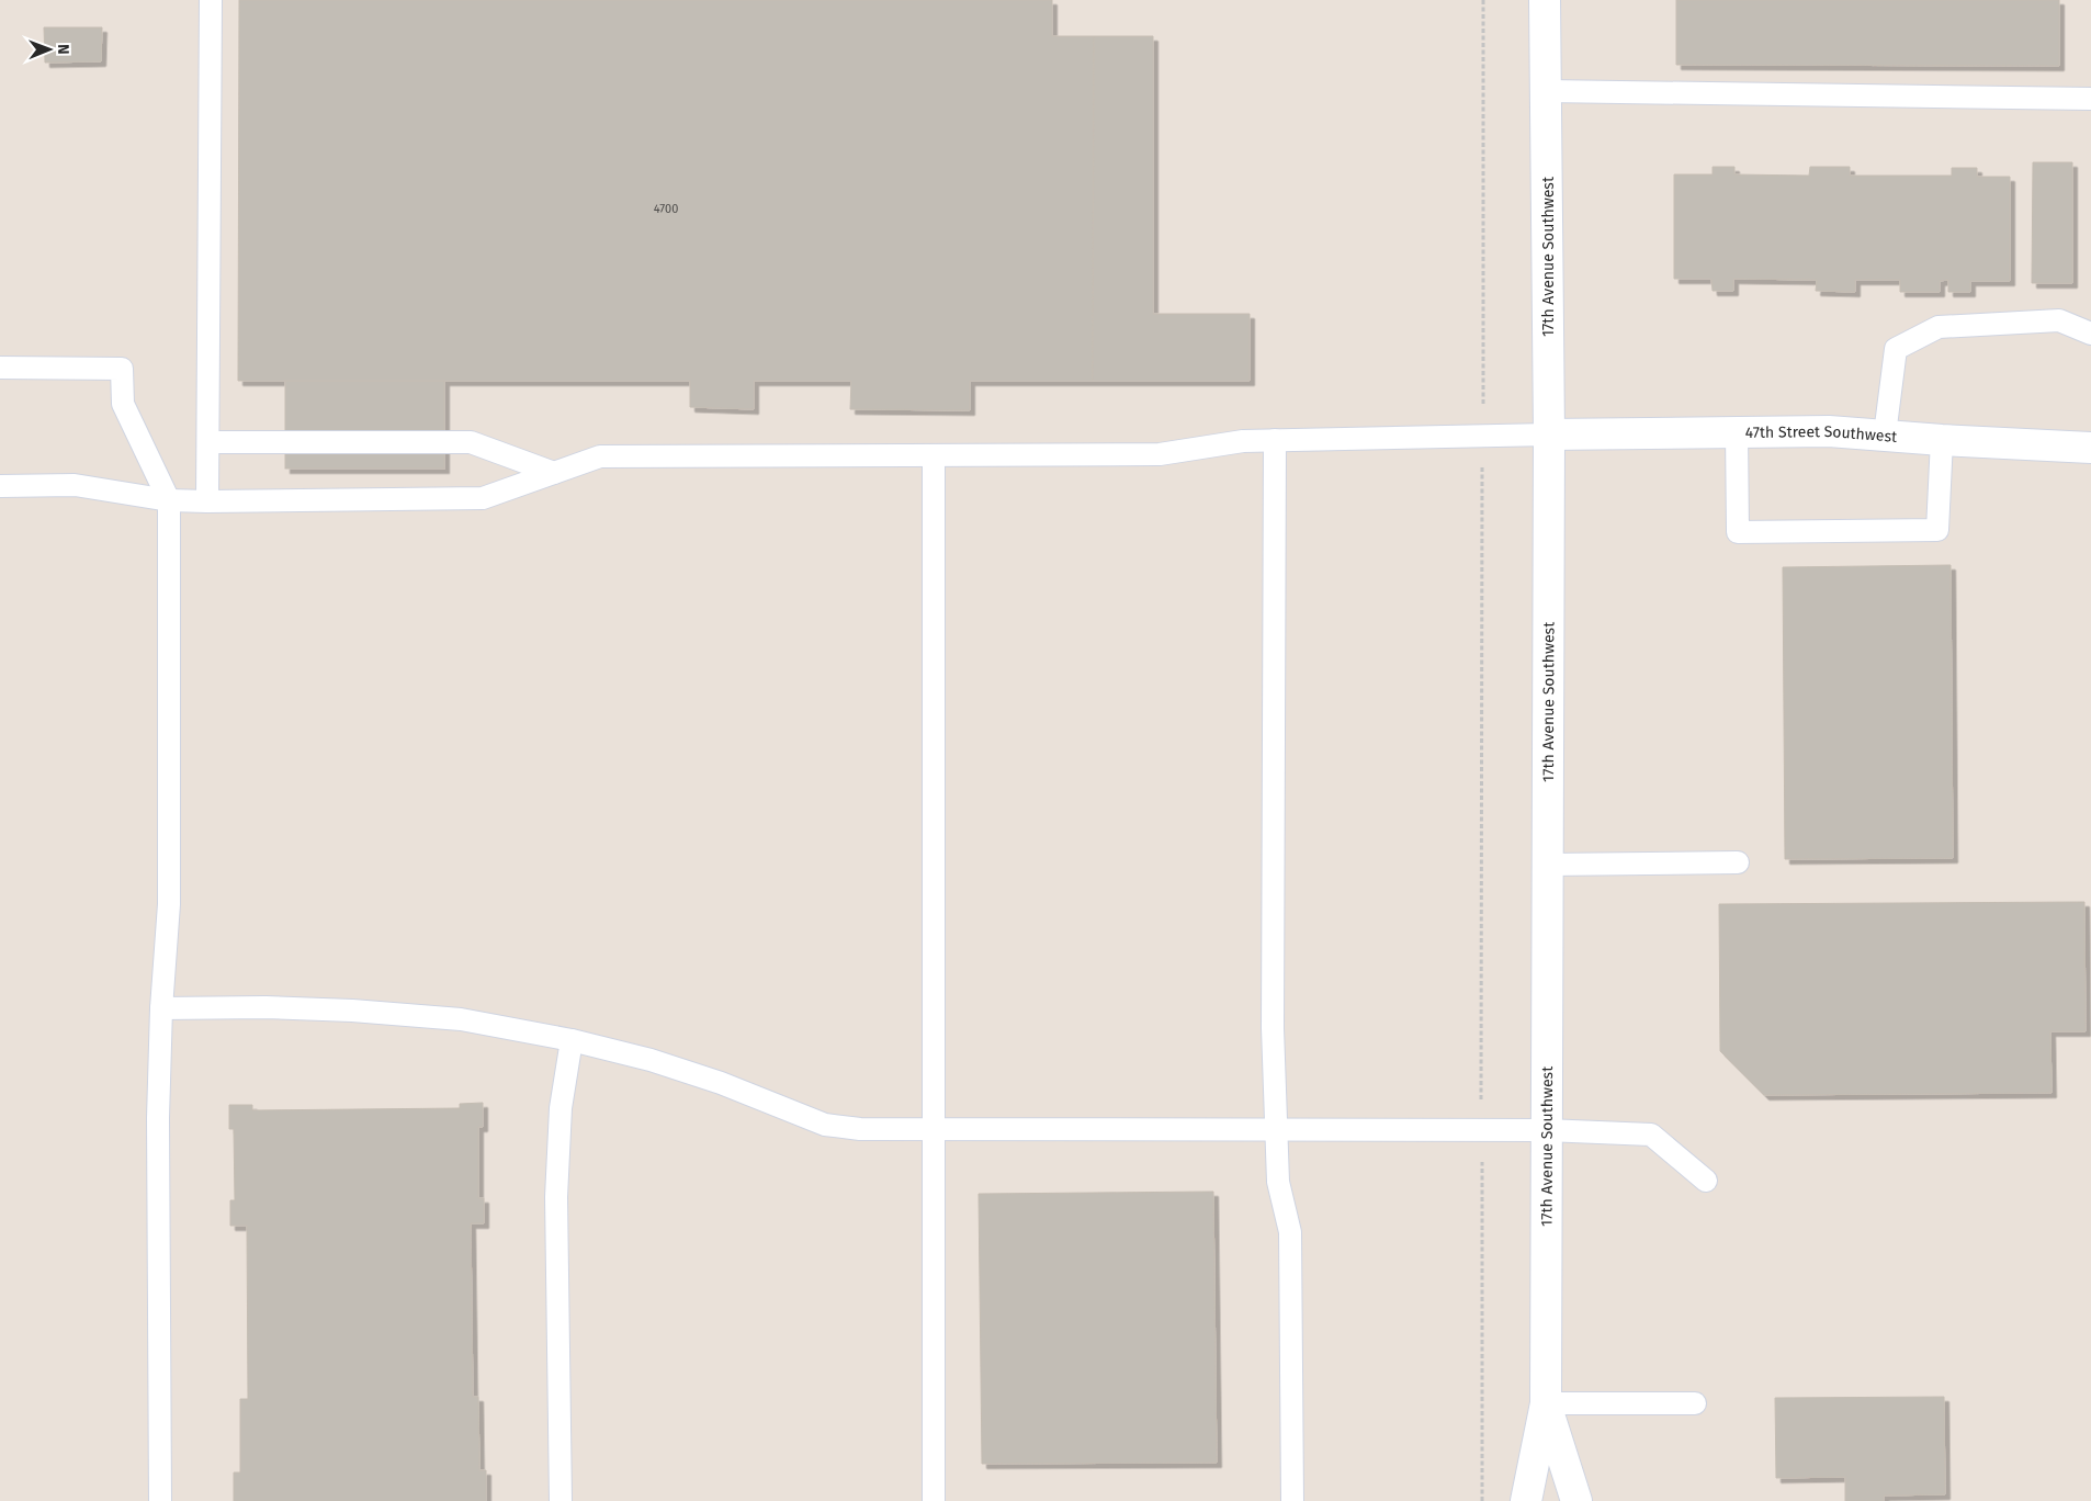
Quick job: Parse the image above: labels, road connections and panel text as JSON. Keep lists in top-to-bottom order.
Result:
{
  "streets": {
    "street": ["17th Avenue Southwest", "47th Street Southwest"]
  },
  "crossings": [
    ["17th Avenue Southwest", "47th Street Southwest"]
  ],
  "house_numbers": ["4700"],
  "north": "right"
}
